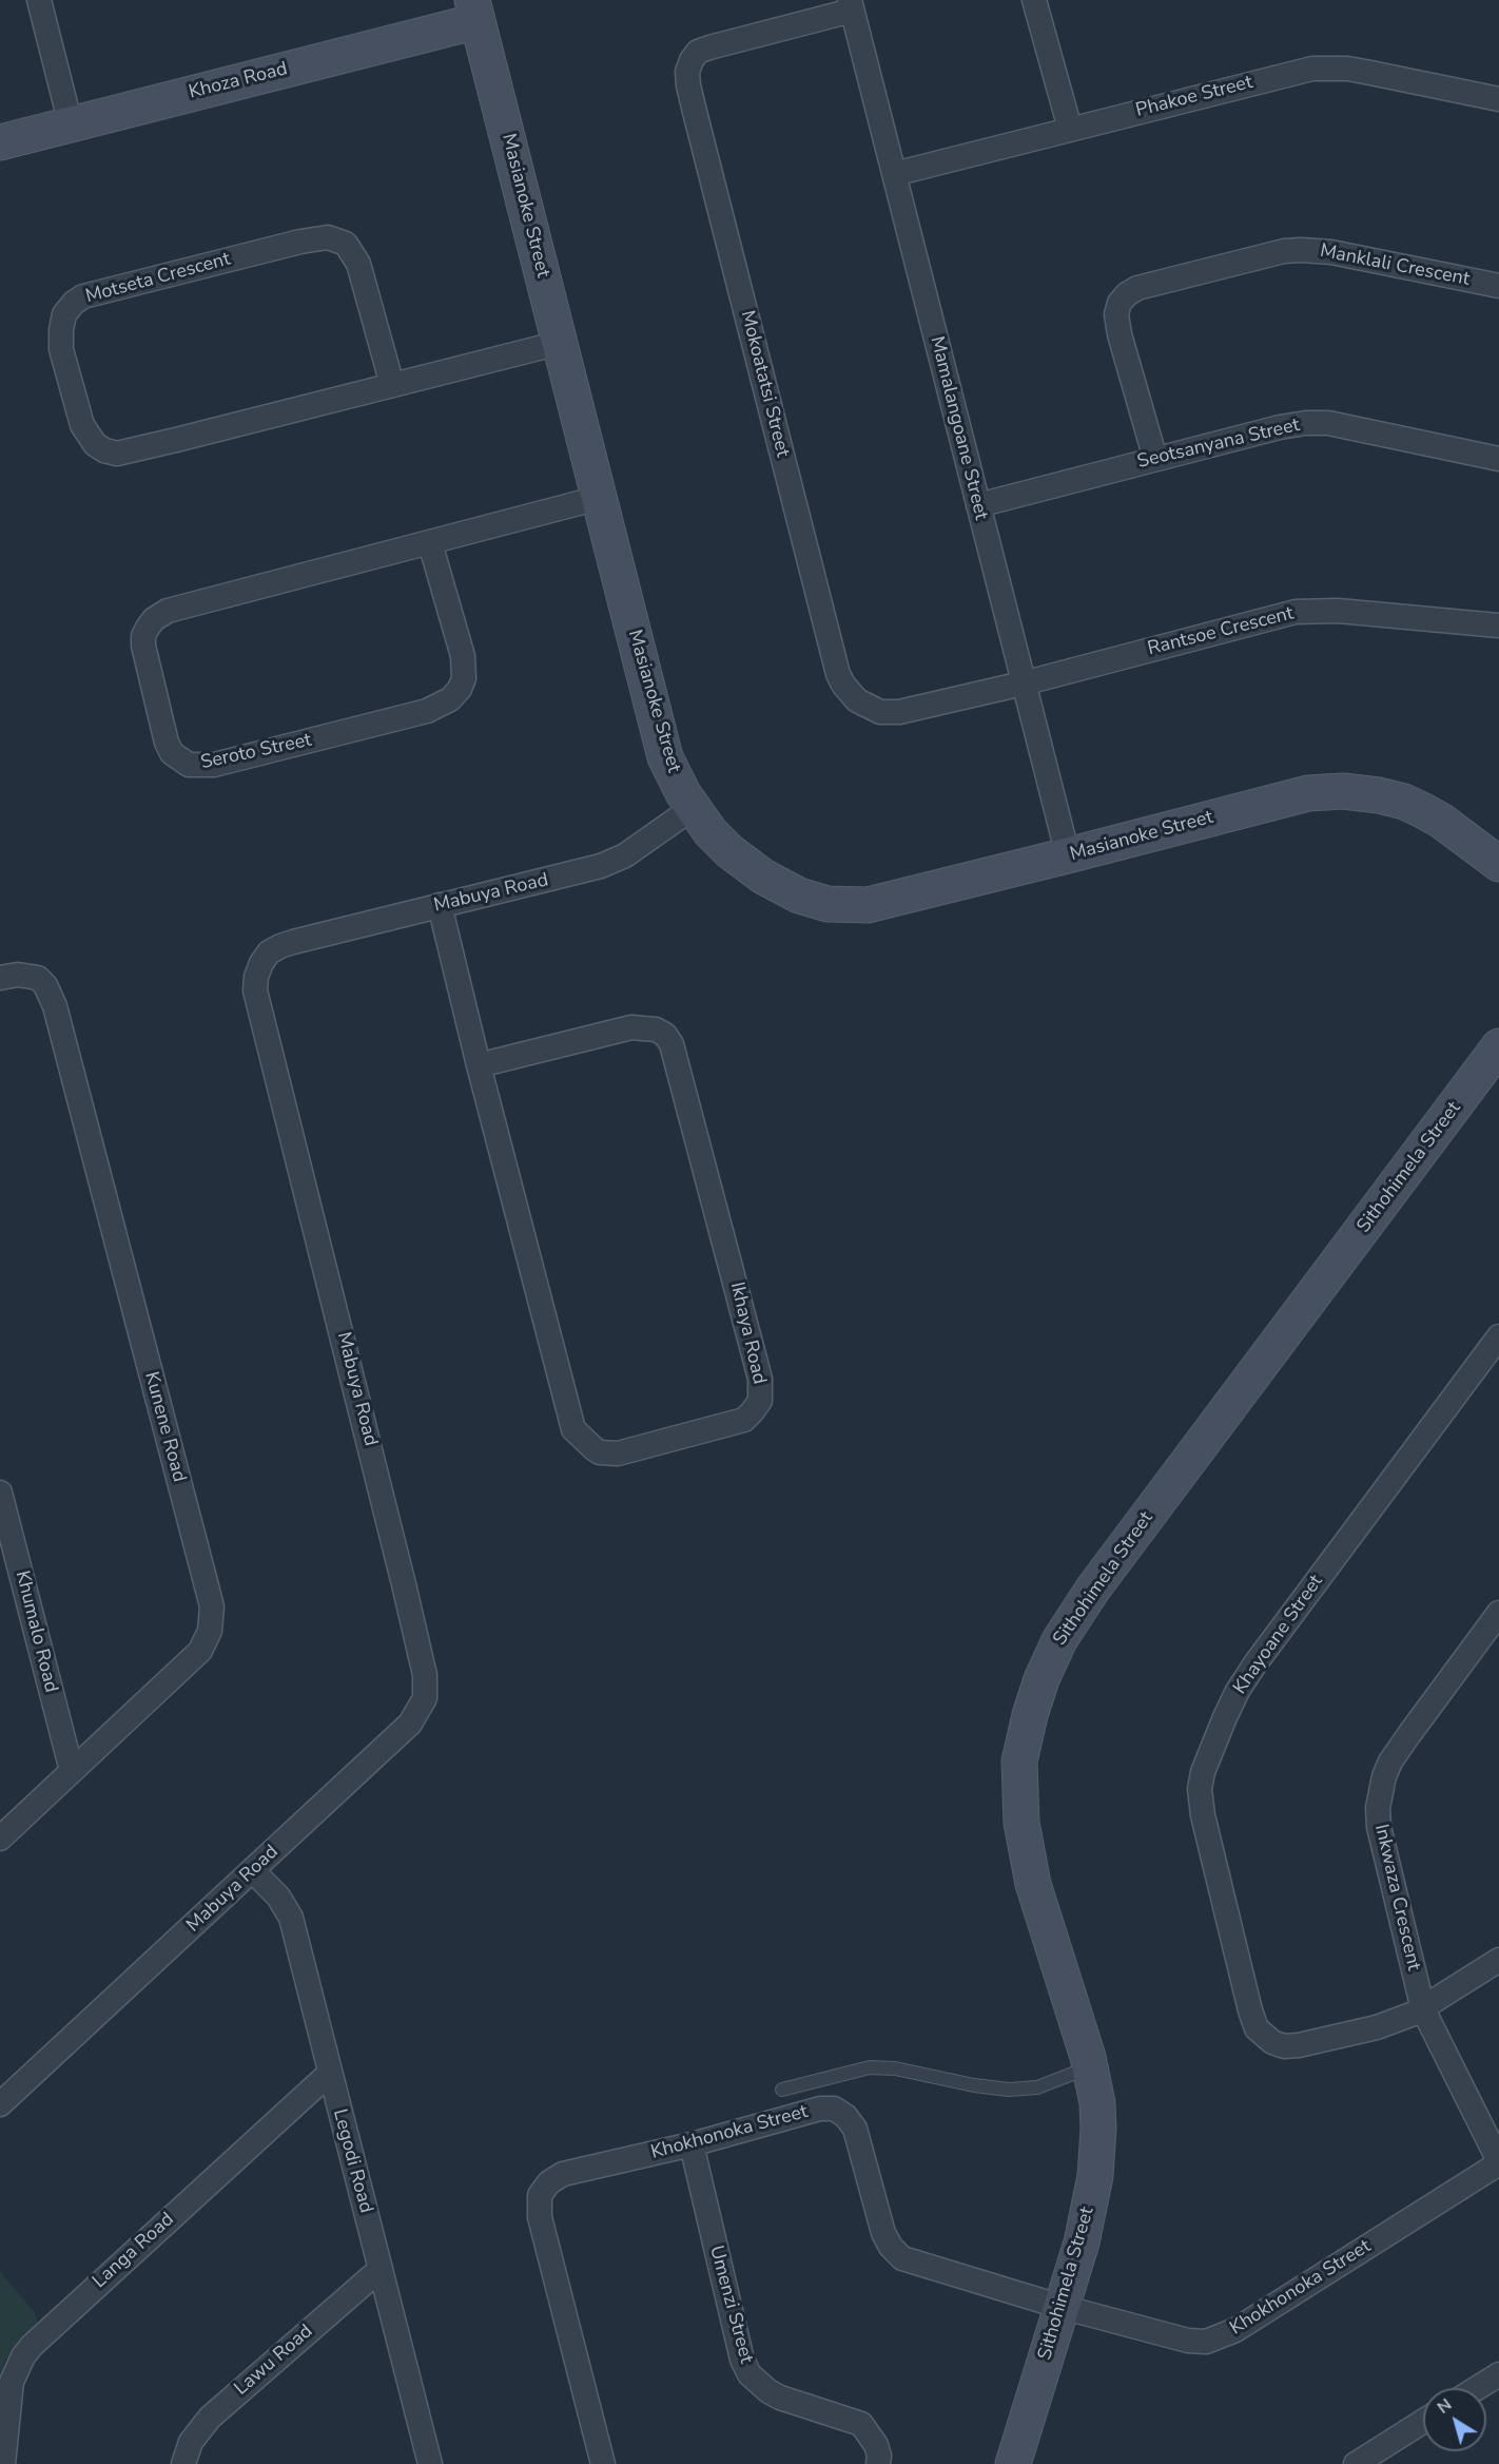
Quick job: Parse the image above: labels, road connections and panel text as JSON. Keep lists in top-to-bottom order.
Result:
{
  "streets": {
    "street": [
      "Khoza Road",
      "Phakoe Street",
      "Masianoke Street",
      "Manklali Crescent",
      "Motseta Crescent",
      "Mokoatatsi Street",
      "Mamalangoane Street",
      "Seotsanyana Street",
      "Rantsoe Crescent",
      "Seroto Street",
      "Mabuya Road",
      "Sithohimela Street",
      "Ikhaya Road",
      "Kunene Road",
      "Khumalo Road",
      "Khayoane Street",
      "Inkwaza Crescent",
      "Khokhonoka Street",
      "Legodi Road",
      "Langa Road",
      "Umenzi Street",
      "Lawu Road"
    ]
  },
  "crossings": [
    ["Khoza Road", "Masianoke Street"],
    ["Phakoe Street", "Mamalangoane Street"],
    ["Masianoke Street", "Mamalangoane Street"],
    ["Masianoke Street", "Seroto Street"],
    ["Masianoke Street", "Mabuya Road"],
    ["Manklali Crescent", "Seotsanyana Street"],
    ["Mokoatatsi Street", "Mamalangoane Street"],
    ["Mokoatatsi Street", "Rantsoe Crescent"],
    ["Mamalangoane Street", "Seotsanyana Street"],
    ["Mamalangoane Street", "Rantsoe Crescent"],
    ["Mabuya Road", "Ikhaya Road"],
    ["Mabuya Road", "Legodi Road"],
    ["Sithohimela Street", "Khokhonoka Street"],
    ["Kunene Road", "Khumalo Road"],
    ["Khayoane Street", "Inkwaza Crescent"],
    ["Inkwaza Crescent", "Khokhonoka Street"],
    ["Khokhonoka Street", "Umenzi Street"],
    ["Legodi Road", "Langa Road"],
    ["Legodi Road", "Lawu Road"]
  ],
  "north": "top left"
}
